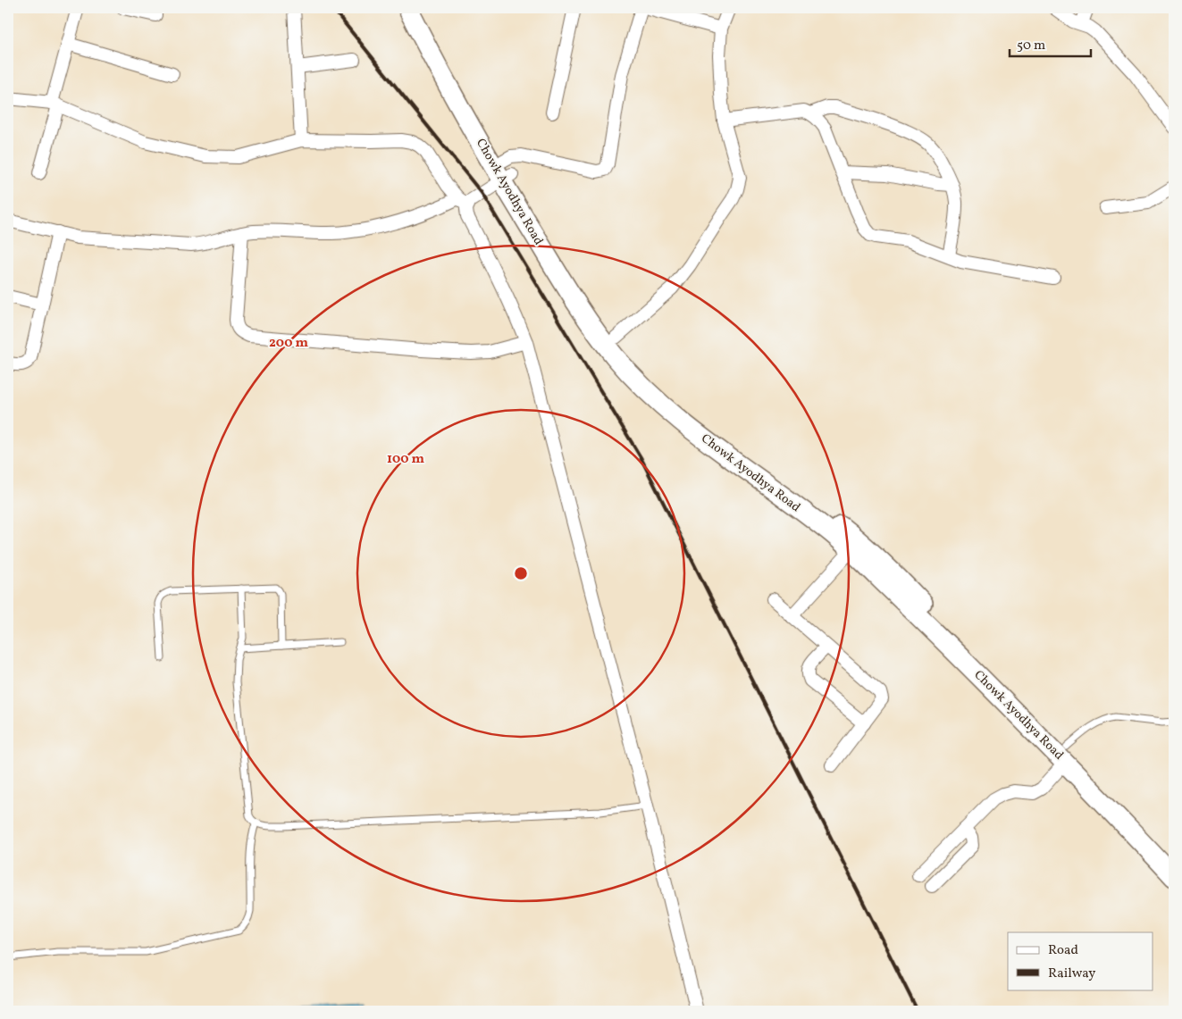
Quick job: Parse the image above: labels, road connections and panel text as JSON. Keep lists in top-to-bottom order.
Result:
{
  "streets": {
    "main road": ["Chowk Ayodhya Road"]
  },
  "legend": ["Road", "Railway"],
  "scale_bar": "50 m",
  "rings": ["200 m", "100 m"]
}
